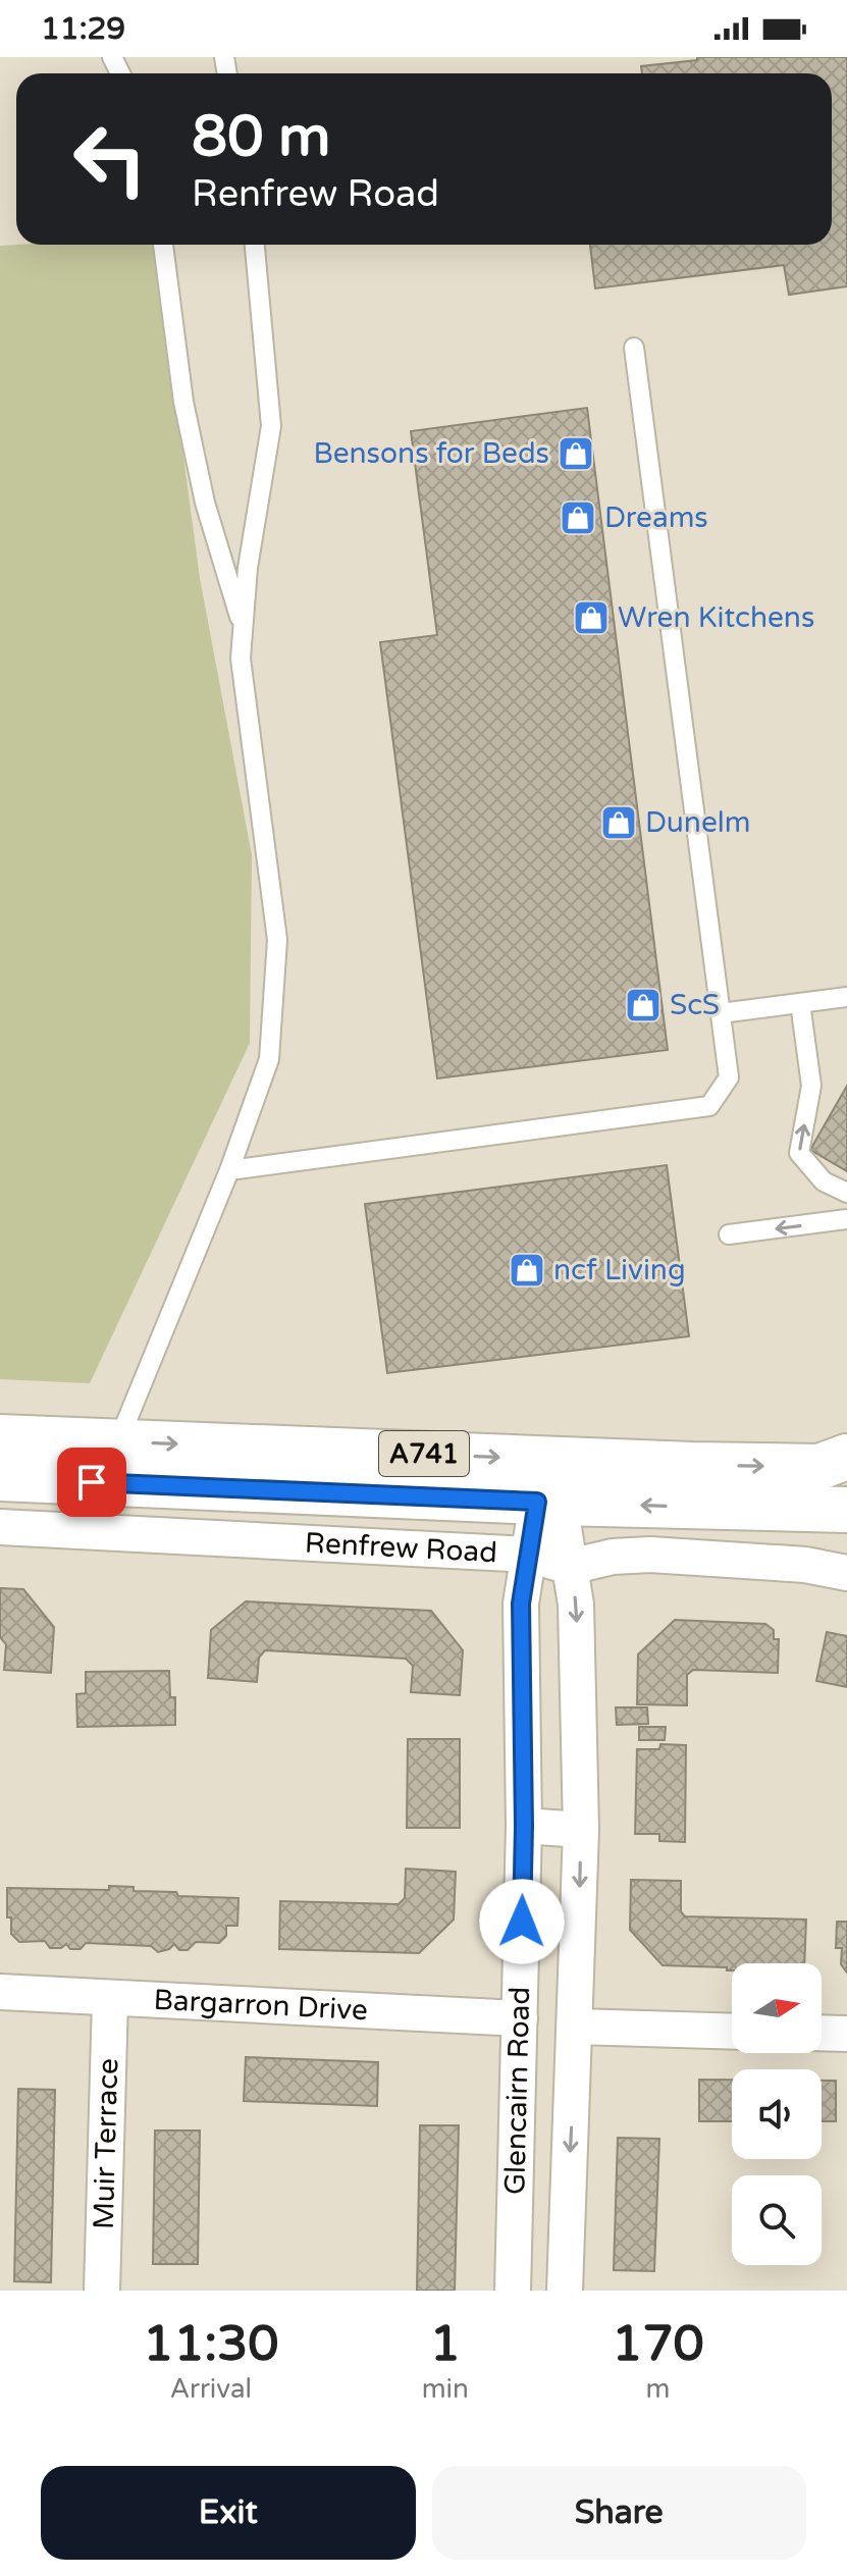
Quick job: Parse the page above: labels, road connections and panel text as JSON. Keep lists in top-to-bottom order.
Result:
{
  "streets": {
    "main road": ["A741", "Renfrew Road"],
    "street": ["Bargarron Drive", "Glencairn Road", "Muir Terrace"]
  },
  "crossings": [
    ["Renfrew Road", "Glencairn Road"],
    ["Bargarron Drive", "Glencairn Road"],
    ["Bargarron Drive", "Muir Terrace"]
  ],
  "places": {
    "shop": [
      "Bensons for Beds",
      "Dreams",
      "Wren Kitchens",
      "Dunelm",
      "ScS",
      "ncf Living"
    ]
  },
  "north": "right",
  "page": {
    "status": "11:29",
    "turn": ["80 m", "Renfrew Road"],
    "eta": [
      "11:30",
      "Arrival",
      "1",
      "min",
      "170",
      "m"
    ],
    "buttons": ["Exit", "Share"]
  }
}
